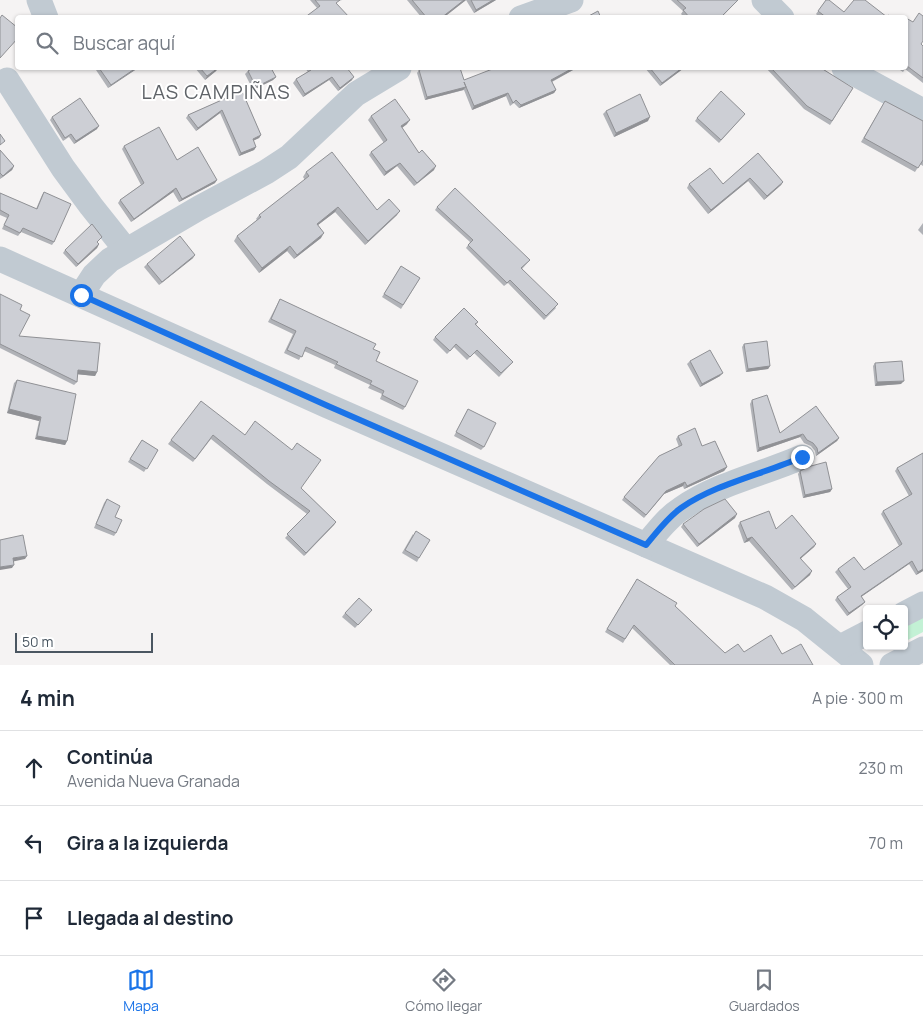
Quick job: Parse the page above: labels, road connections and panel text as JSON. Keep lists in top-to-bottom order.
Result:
{
  "districts": ["LAS CAMPIÑAS"],
  "scale_bar": "50 m",
  "page": {
    "search": "Buscar aquí",
    "scale": "50 m",
    "heading": ["4 min", "A pie · 300 m"],
    "list": [
      ["Continúa", "Avenida Nueva Granada", "230 m"],
      ["Gira a la izquierda", "70 m"],
      "Llegada al destino"
    ],
    "nav": ["Mapa", "Cómo llegar", "Guardados"]
  }
}
